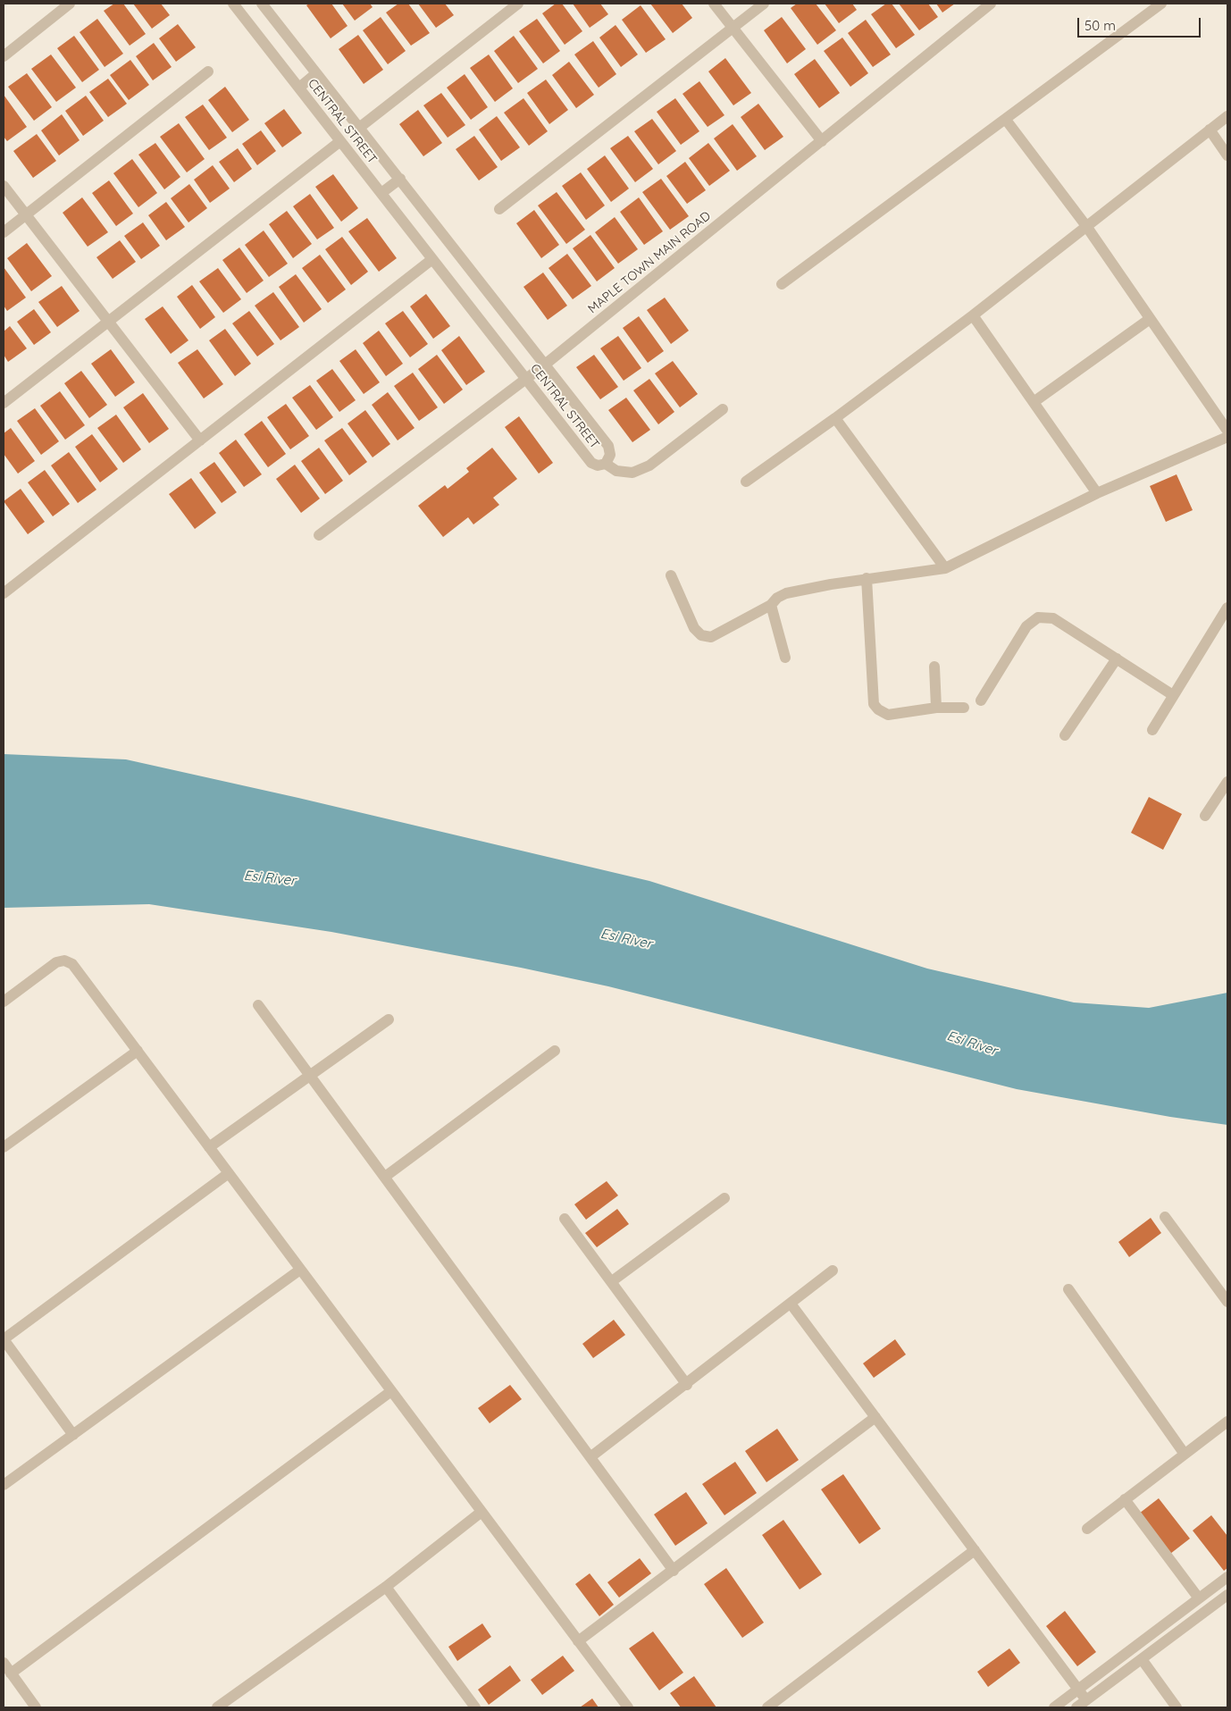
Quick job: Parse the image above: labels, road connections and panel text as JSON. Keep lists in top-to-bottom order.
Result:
{
  "streets": {
    "street": ["CENTRAL STREET", "MAPLE TOWN MAIN ROAD"]
  },
  "crossings": [
    ["CENTRAL STREET", "MAPLE TOWN MAIN ROAD"]
  ],
  "water": ["Esi River"],
  "scale_bar": "50 m"
}
